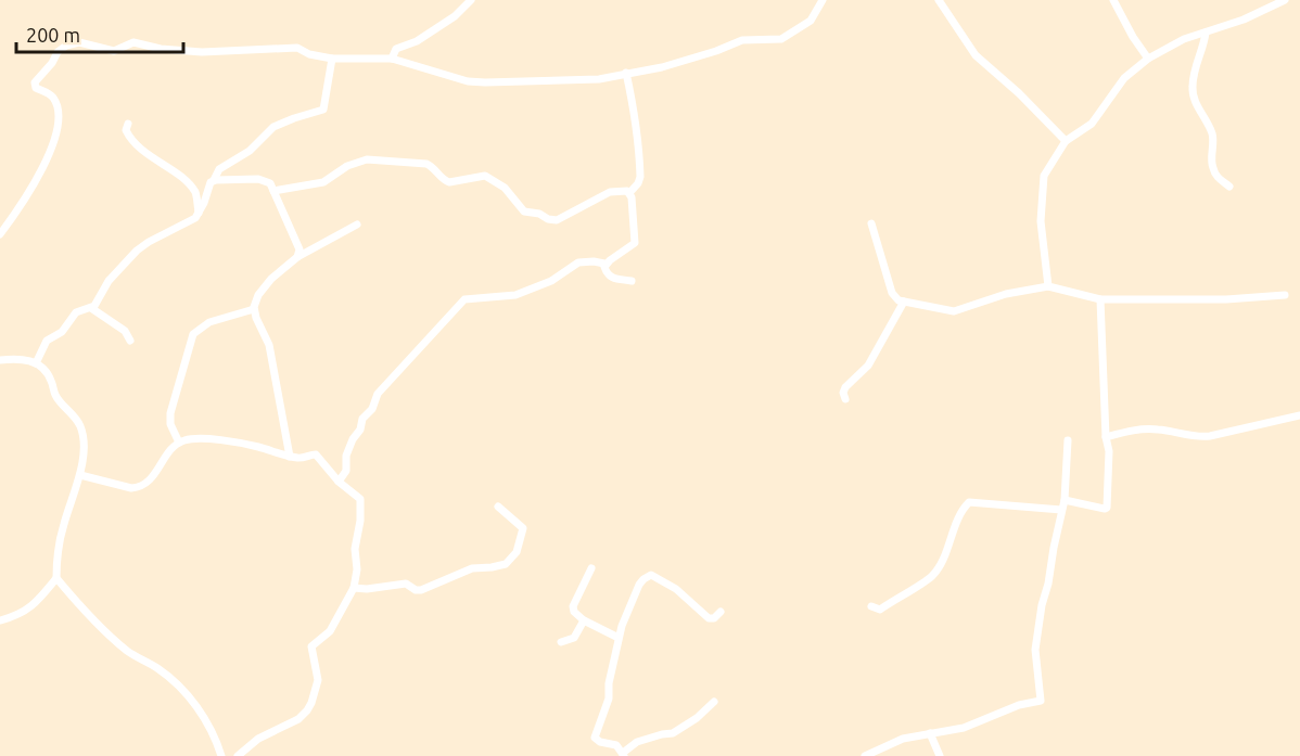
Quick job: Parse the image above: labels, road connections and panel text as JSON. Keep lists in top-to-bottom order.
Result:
{
  "scale_bar": "200 m"
}
